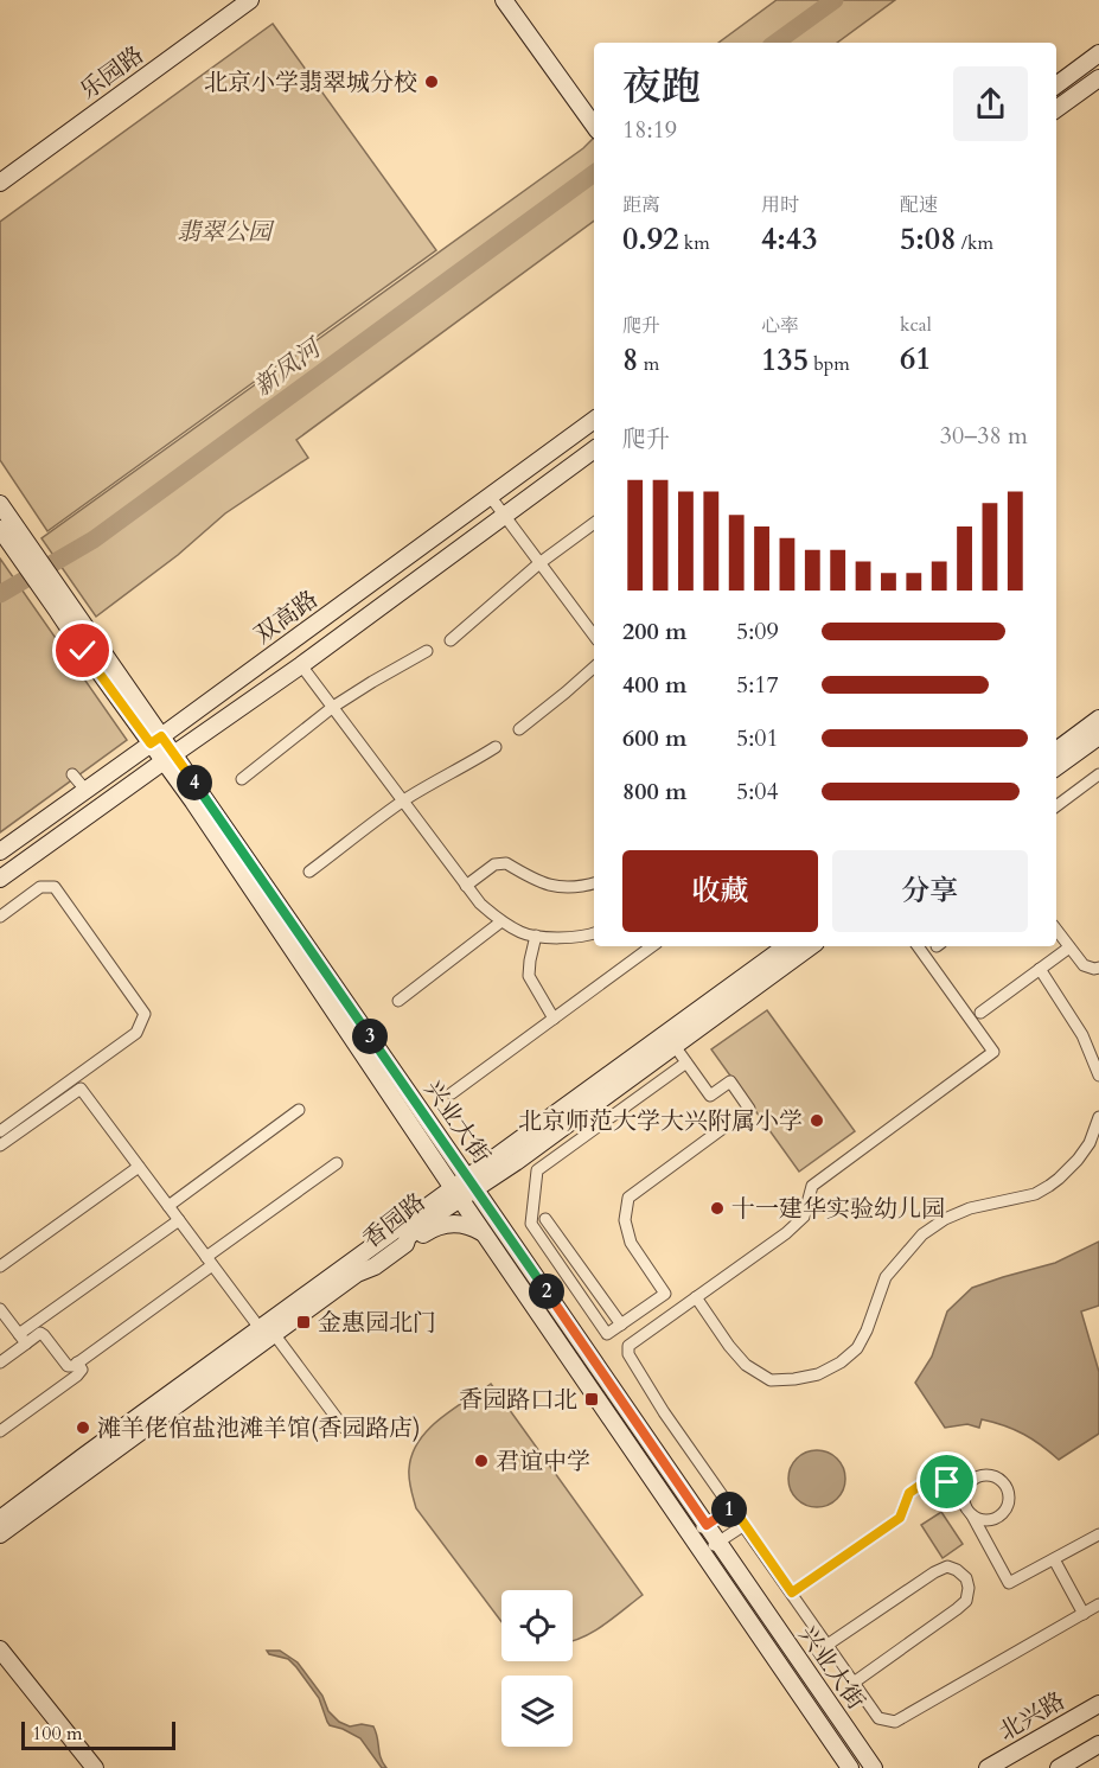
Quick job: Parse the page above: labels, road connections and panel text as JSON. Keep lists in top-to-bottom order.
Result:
{
  "streets": {
    "street": [
      "乐园路",
      "双高路",
      "兴业大街",
      "香园路",
      "北兴路"
    ]
  },
  "crossings": [
    ["双高路", "兴业大街"],
    ["兴业大街", "香园路"]
  ],
  "water": ["新凤河"],
  "parks": ["翡翠公园"],
  "places": {
    "other": [
      "北京小学翡翠城分校",
      "北京师范大学大兴附属小学",
      "十一建华实验幼儿园",
      "滩羊佬倌盐池滩羊馆(香园路店)",
      "君谊中学"
    ],
    "transit": ["金惠园北门", "香园路口北"]
  },
  "scale_bar": "100 m",
  "page": {
    "heading": ["夜跑", "18:19"],
    "stats": [
      ["距离", "0.92 km"],
      ["用时", "4:43"],
      ["配速", "5:08 /km"],
      ["爬升", "8 m"],
      ["心率", "135 bpm"],
      ["kcal", "61"]
    ],
    "chart": ["爬升", "30–38 m"],
    "list": [
      {
        "name": "200 m",
        "note": "5:09"
      },
      {
        "name": "400 m",
        "note": "5:17"
      },
      {
        "name": "600 m",
        "note": "5:01"
      },
      {
        "name": "800 m",
        "note": "5:04"
      }
    ],
    "pins": [
      "4",
      "3",
      "2",
      "1"
    ],
    "buttons": ["收藏", "分享"],
    "scale": "100 m"
  }
}
